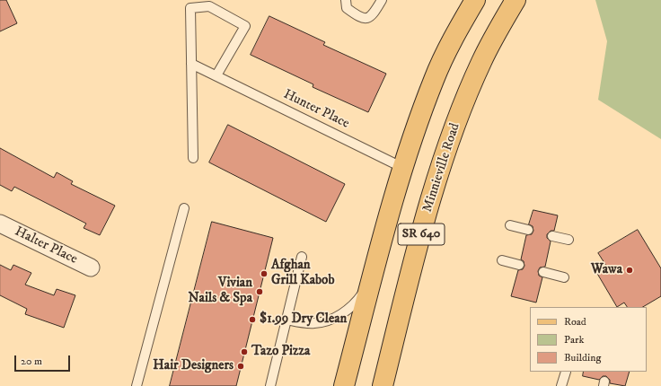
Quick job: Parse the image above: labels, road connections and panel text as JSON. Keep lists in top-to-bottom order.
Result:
{
  "streets": {
    "main road": ["Minnieville Road", "SR 640"],
    "street": ["Halter Place"],
    "lane": ["Hunter Place"]
  },
  "crossings": [
    ["Hunter Place", "SR 640"]
  ],
  "places": [
    "Wawa",
    "Afghan Grill Kabob",
    "Vivian Nails & Spa",
    "$1.99 Dry Clean",
    "Tazo Pizza",
    "Hair Designers"
  ],
  "legend": ["Road", "Park", "Building"],
  "scale_bar": "20 m"
}
